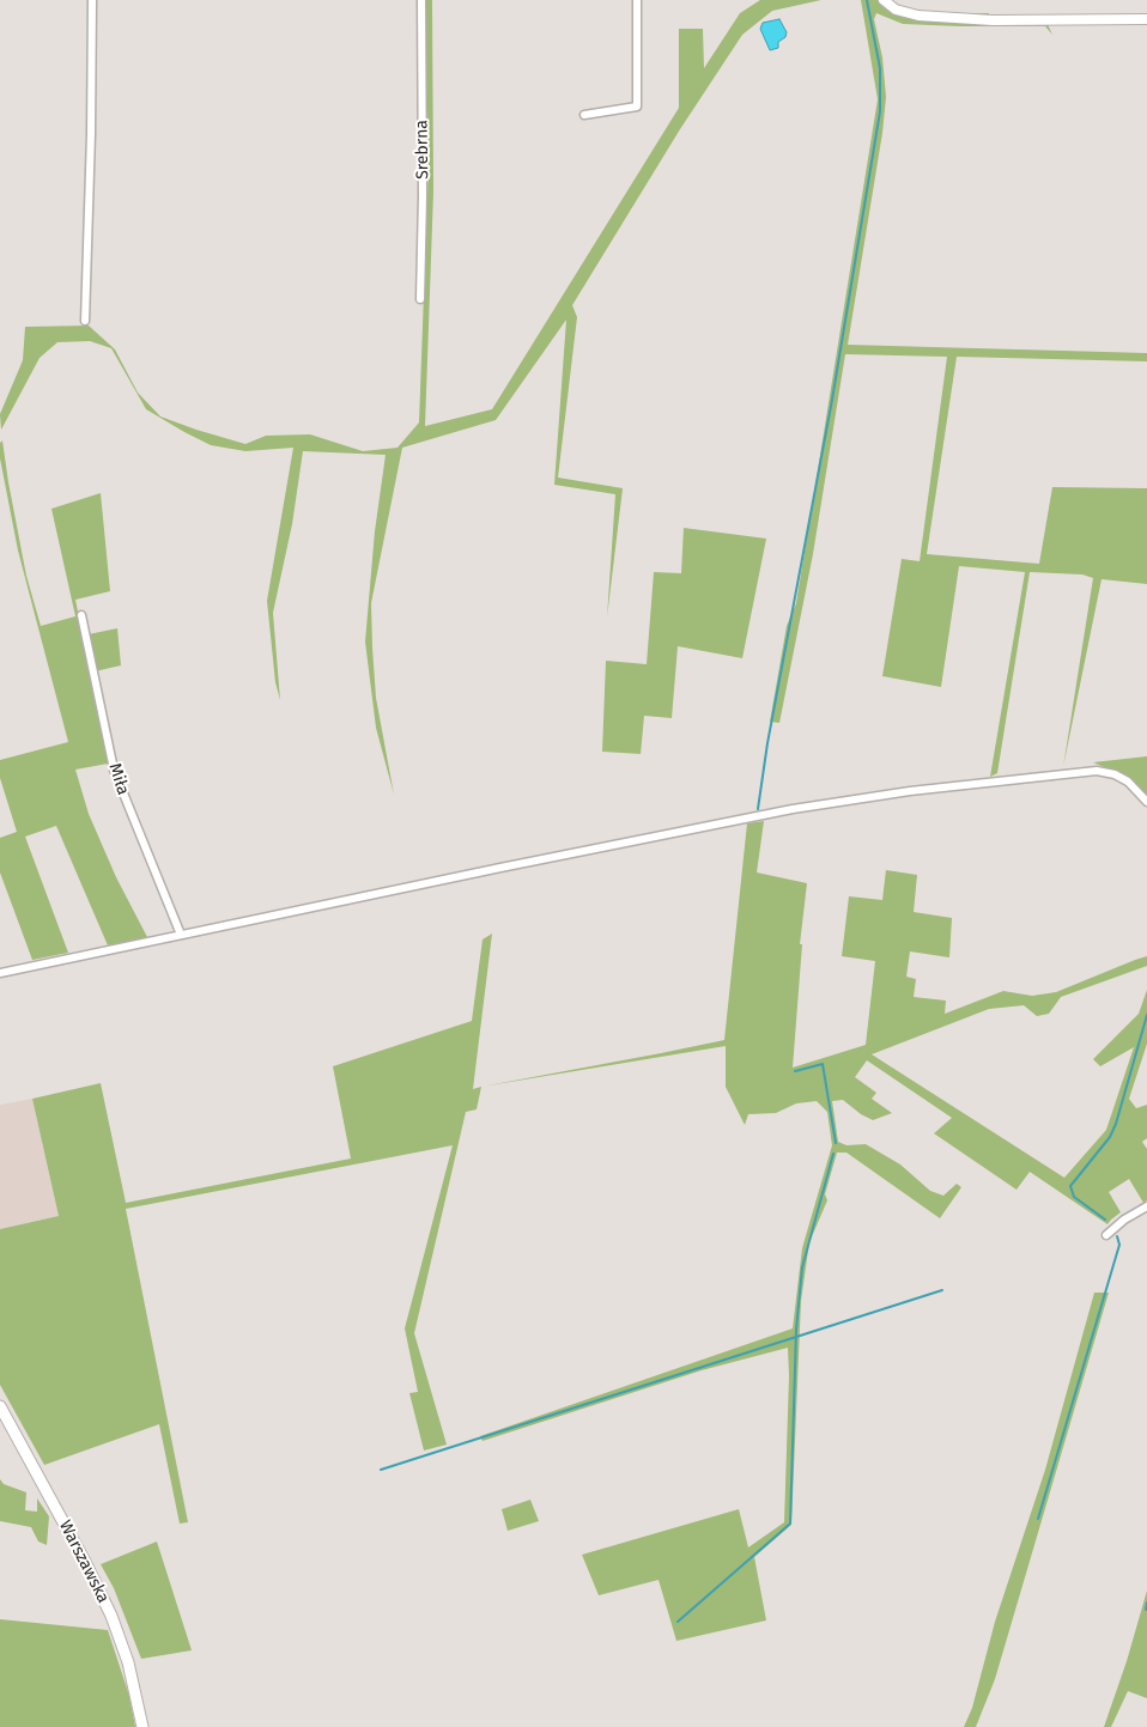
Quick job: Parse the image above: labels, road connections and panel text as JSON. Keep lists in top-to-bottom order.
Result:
{
  "streets": {
    "main road": ["Warszawska"],
    "street": ["Srebrna", "Miła"]
  }
}
